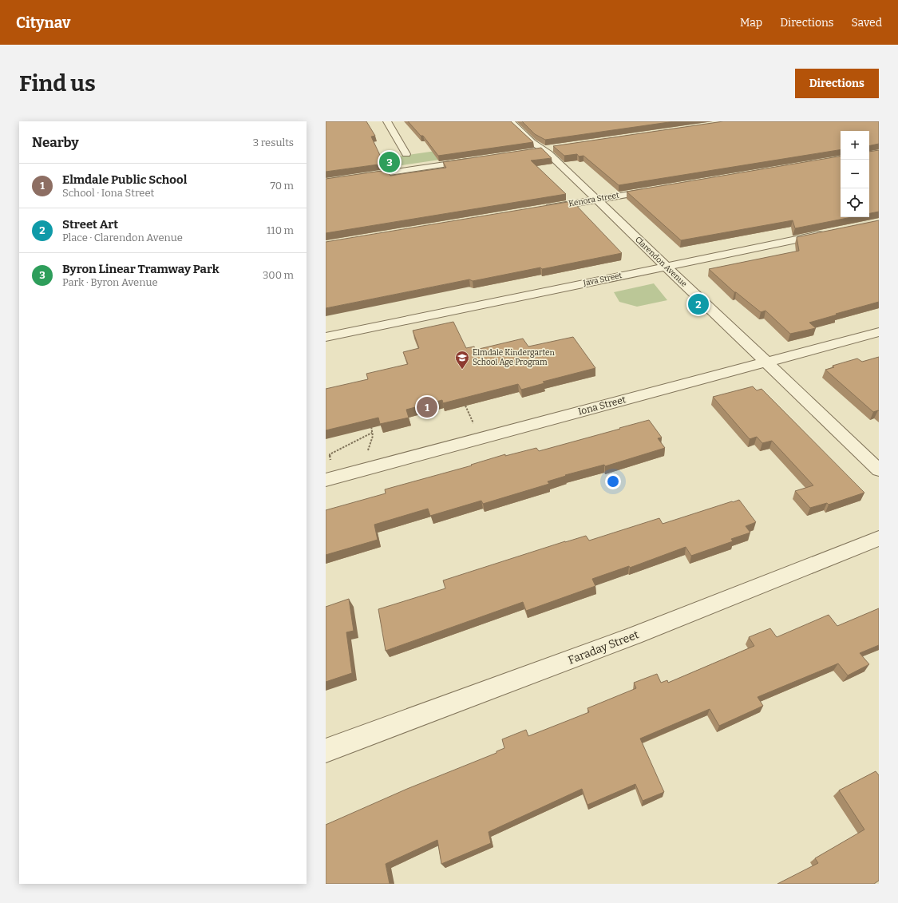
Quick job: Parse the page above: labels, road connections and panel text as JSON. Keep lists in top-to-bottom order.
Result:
{
  "streets": {
    "street": [
      "Kenora Street",
      "Clarendon Avenue",
      "Java Street",
      "Iona Street",
      "Faraday Street"
    ]
  },
  "crossings": [
    ["Kenora Street", "Clarendon Avenue"],
    ["Clarendon Avenue", "Java Street"],
    ["Clarendon Avenue", "Iona Street"]
  ],
  "places": {
    "school or university": ["Elmdale Kindergarten School Age Program"]
  },
  "page": {
    "header": "Citynav",
    "nav": ["Map", "Directions", "Saved"],
    "buttons": "Directions",
    "title": "Find us",
    "heading": ["Nearby", "3 results"],
    "map_buttons": ["+", "−"],
    "pins": ["3", "2", "1"],
    "list": [
      {
        "mark": "1",
        "name": "Elmdale Public School",
        "note": "School · Iona Street",
        "value": "70 m"
      },
      {
        "mark": "2",
        "name": "Street Art",
        "note": "Place · Clarendon Avenue",
        "value": "110 m"
      },
      {
        "mark": "3",
        "name": "Byron Linear Tramway Park",
        "note": "Park · Byron Avenue",
        "value": "300 m"
      }
    ]
  }
}
